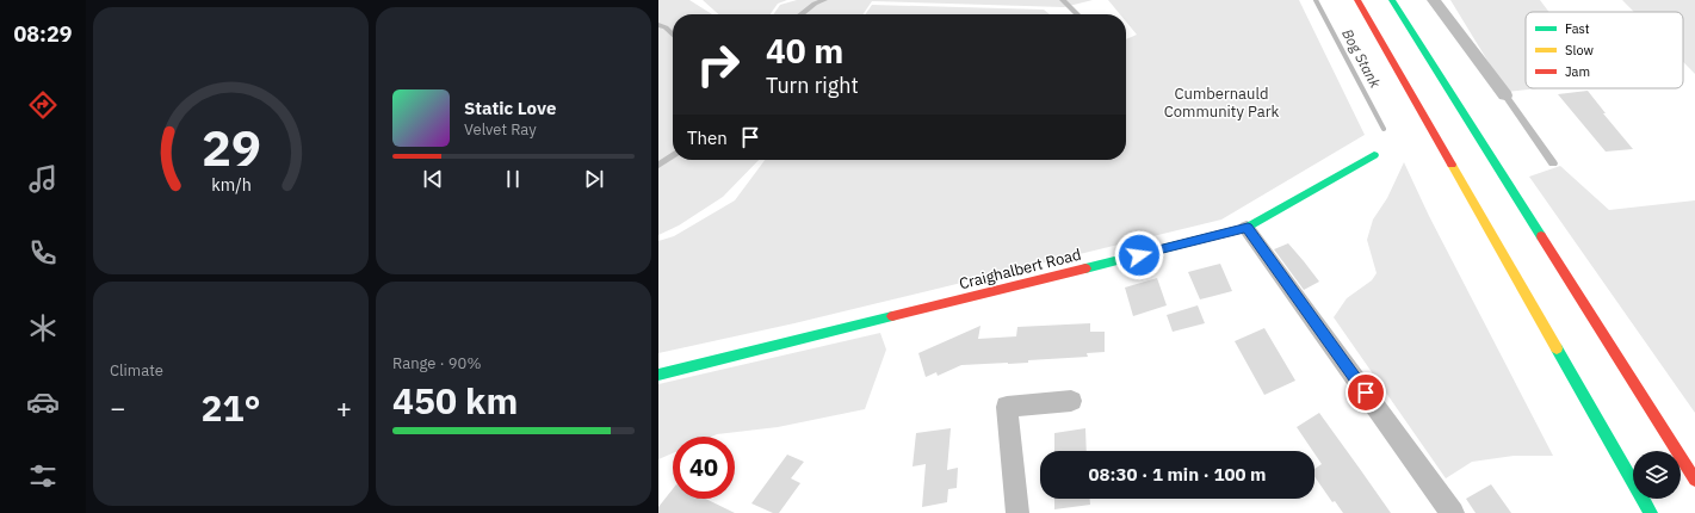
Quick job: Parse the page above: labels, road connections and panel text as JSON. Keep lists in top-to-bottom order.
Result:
{
  "streets": {
    "main road": ["Craighalbert Road"]
  },
  "water": ["Bog Stank"],
  "parks": ["Cumbernauld Community Park"],
  "legend": ["Fast", "Slow", "Jam"],
  "page": {
    "tabs": "08:29",
    "turn": ["40 m", "Turn right"],
    "song": ["Static Love", "Velvet Ray"],
    "then": "Then",
    "tile": [
      "Climate",
      ["Range · 90%", "450 km"]
    ],
    "heat": ["−", "21°", "+"],
    "limit": "40",
    "trip": "08:30 · 1 min · 100 m",
    "gauge": ["29", "km/h"]
  }
}
